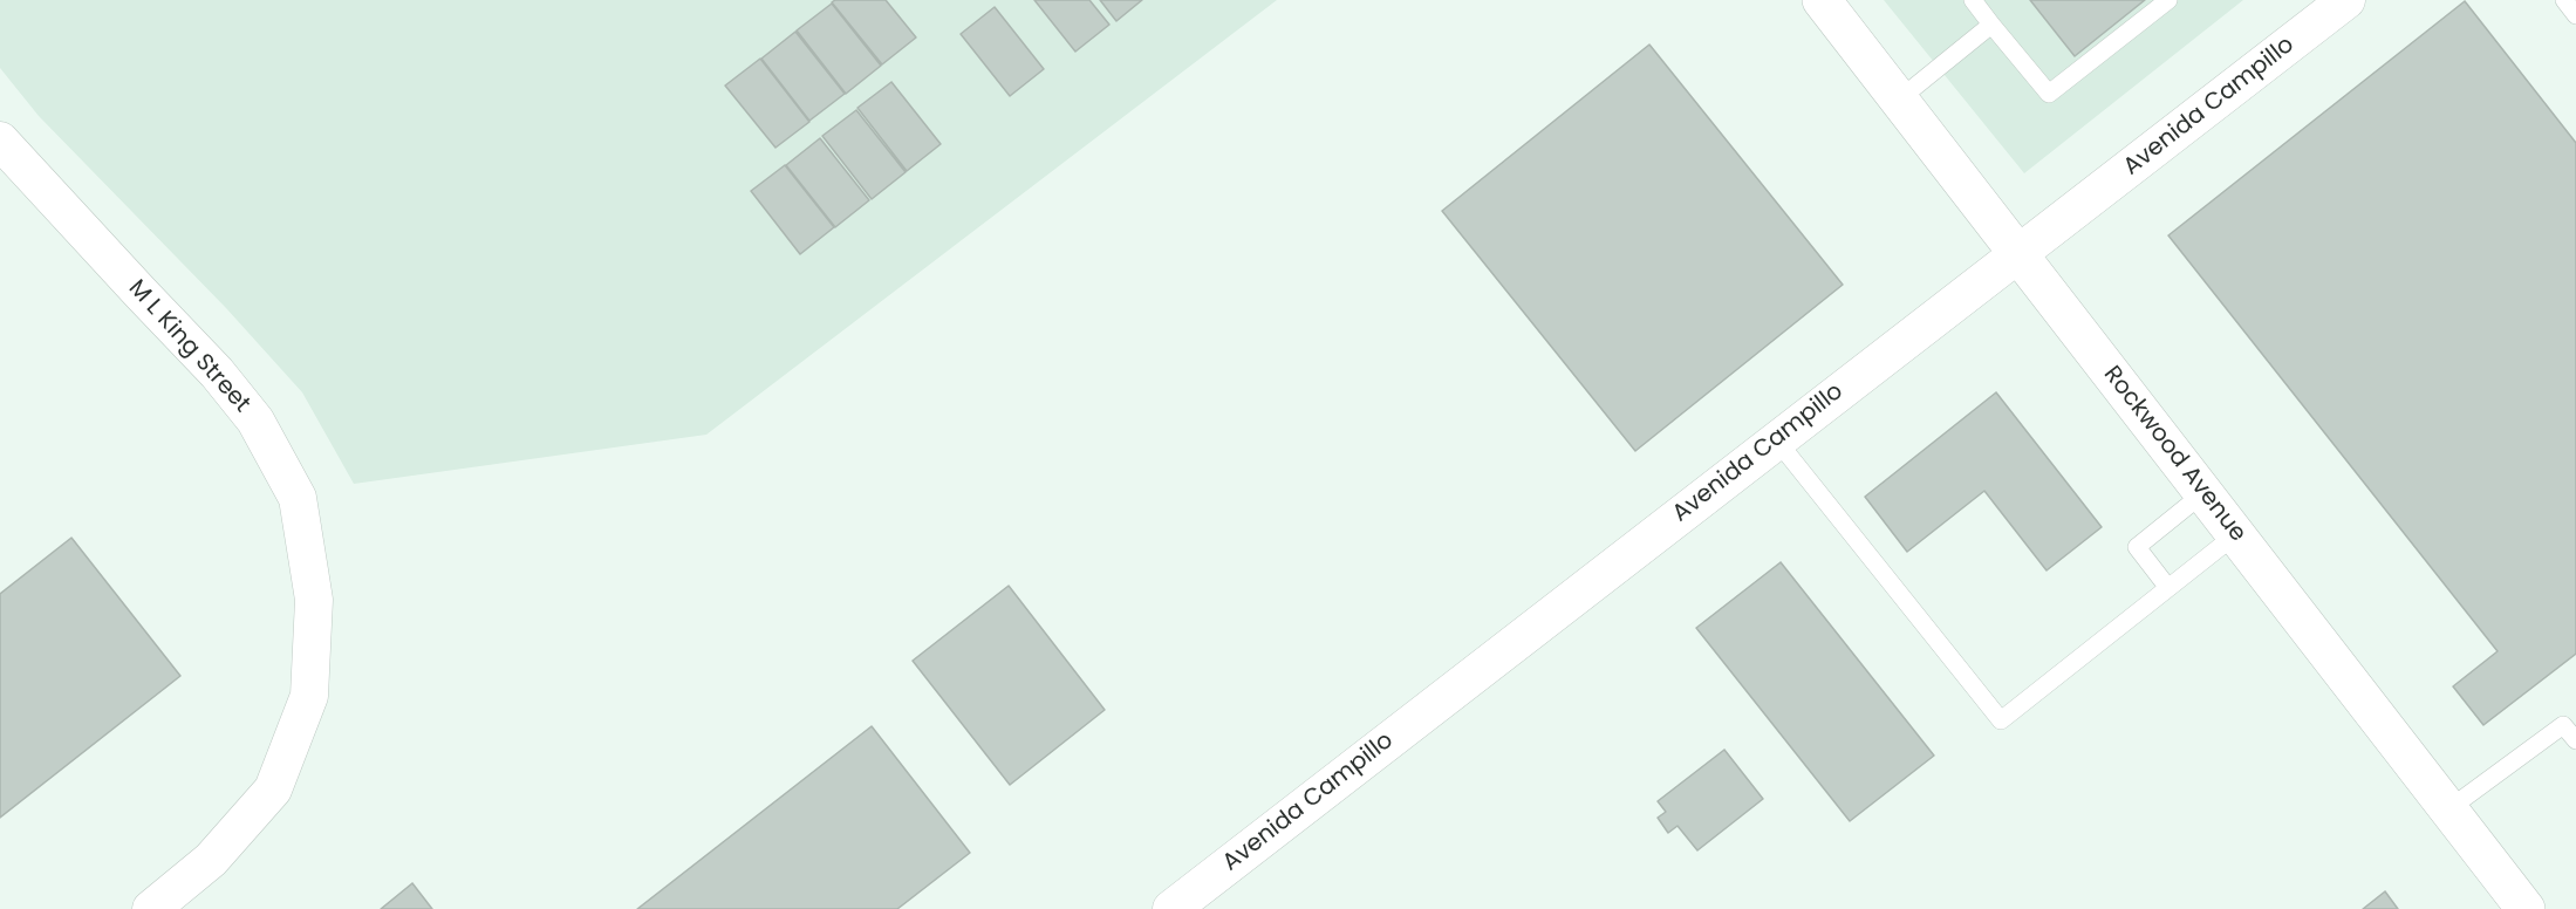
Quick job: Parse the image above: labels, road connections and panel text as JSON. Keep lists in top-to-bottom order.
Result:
{
  "streets": {
    "street": ["Avenida Campillo", "M L King Street", "Rockwood Avenue"]
  },
  "crossings": [
    ["Avenida Campillo", "Rockwood Avenue"]
  ]
}
